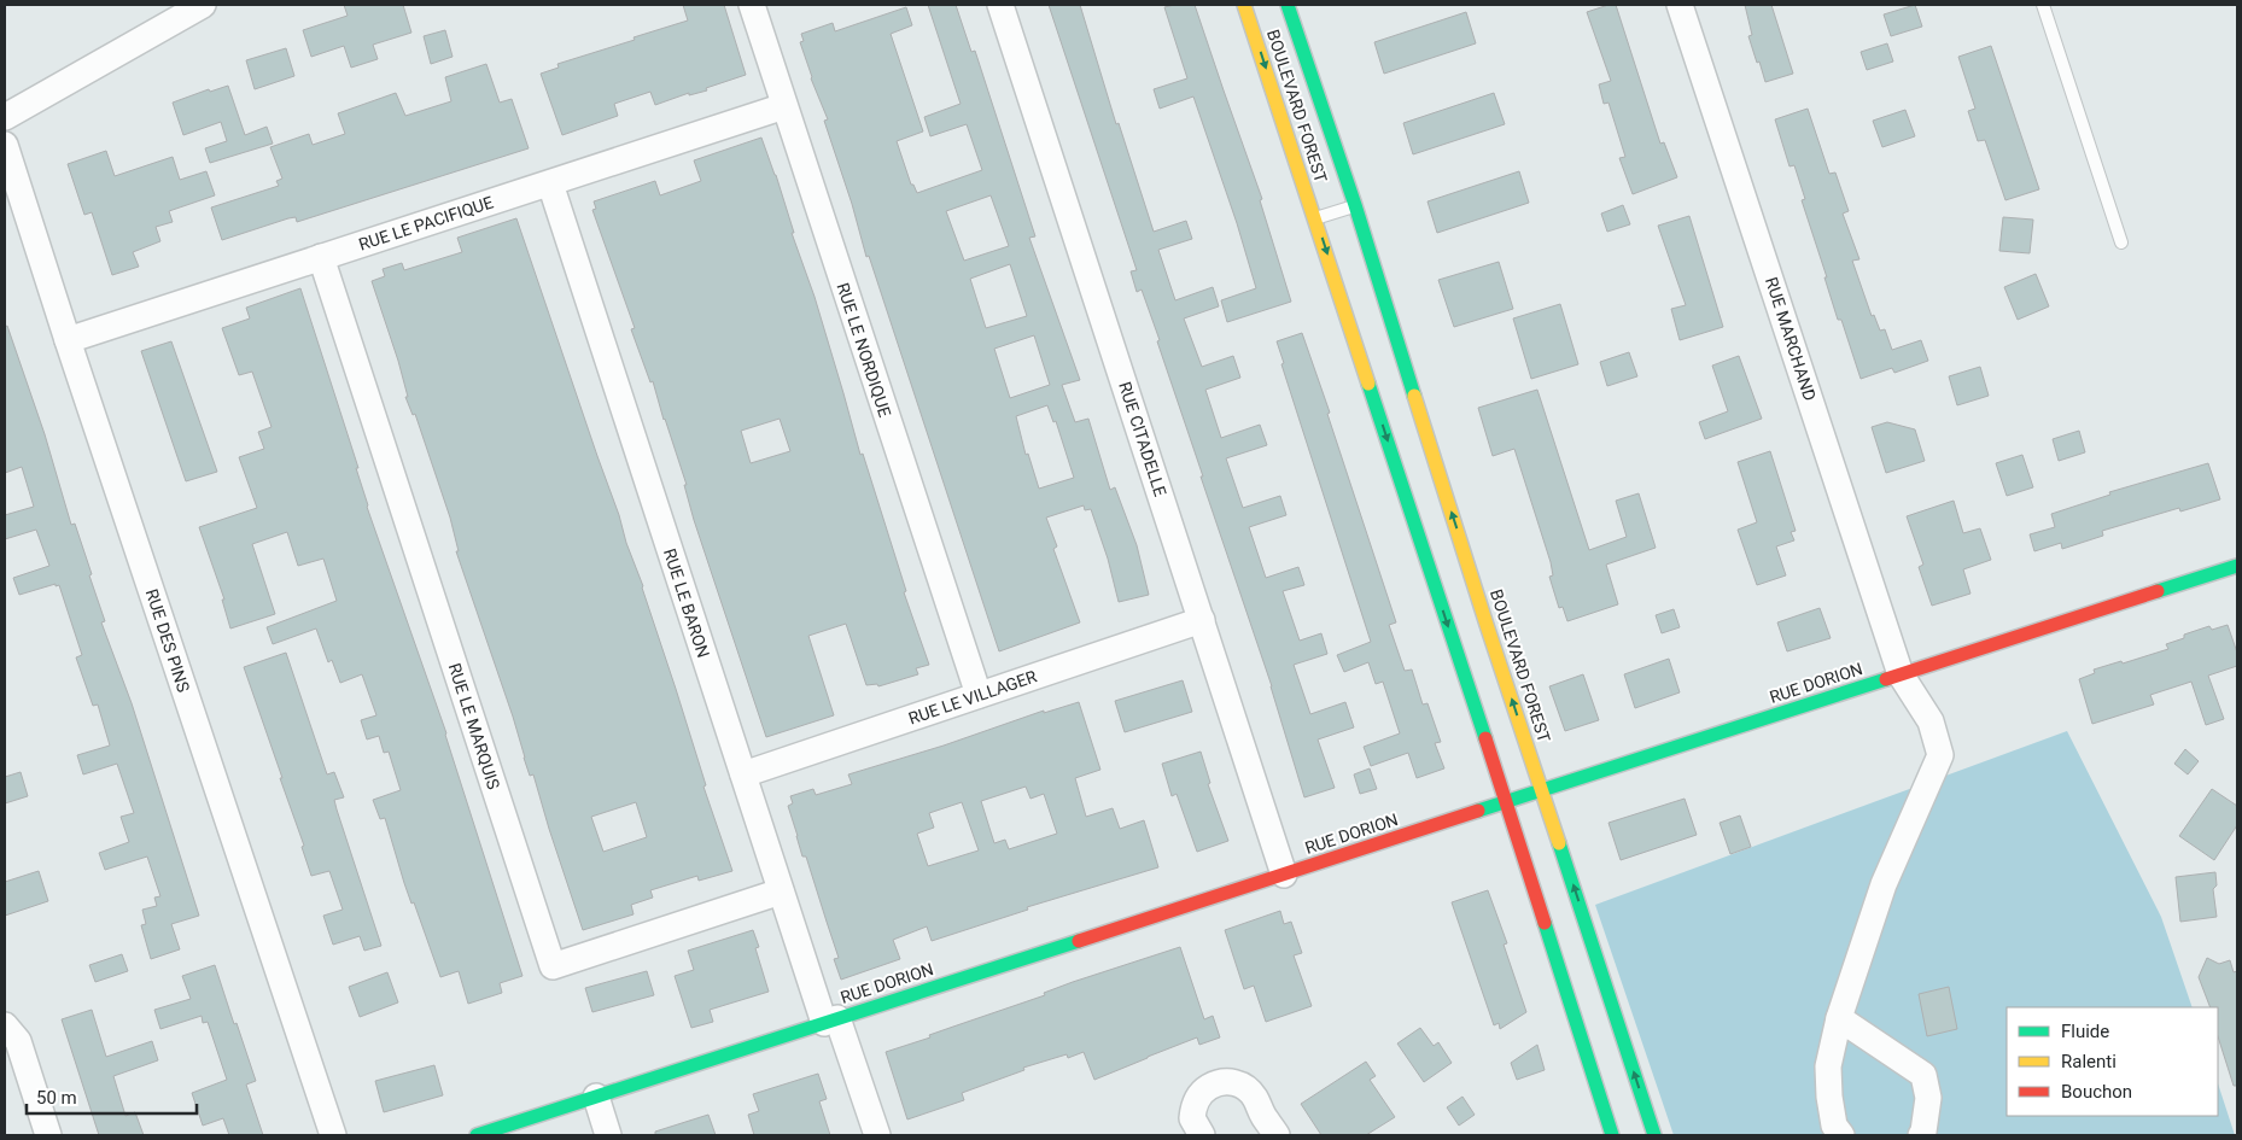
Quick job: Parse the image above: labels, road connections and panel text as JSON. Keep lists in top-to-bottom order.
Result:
{
  "streets": {
    "street": [
      "BOULEVARD FOREST",
      "RUE LE PACIFIQUE",
      "RUE MARCHAND",
      "RUE LE NORDIQUE",
      "RUE CITADELLE",
      "RUE LE BARON",
      "RUE DES PINS",
      "RUE DORION",
      "RUE LE VILLAGER",
      "RUE LE MARQUIS"
    ]
  },
  "crossings": [
    ["BOULEVARD FOREST", "RUE DORION"],
    ["RUE LE PACIFIQUE", "RUE LE NORDIQUE"],
    ["RUE LE PACIFIQUE", "RUE LE BARON"],
    ["RUE LE PACIFIQUE", "RUE DES PINS"],
    ["RUE LE PACIFIQUE", "RUE LE MARQUIS"],
    ["RUE MARCHAND", "RUE DORION"],
    ["RUE LE NORDIQUE", "RUE LE VILLAGER"],
    ["RUE CITADELLE", "RUE DORION"],
    ["RUE CITADELLE", "RUE LE VILLAGER"],
    ["RUE LE BARON", "RUE DORION"],
    ["RUE LE BARON", "RUE LE VILLAGER"],
    ["RUE LE BARON", "RUE LE MARQUIS"]
  ],
  "legend": ["Fluide", "Ralenti", "Bouchon"],
  "scale_bar": "50 m"
}
